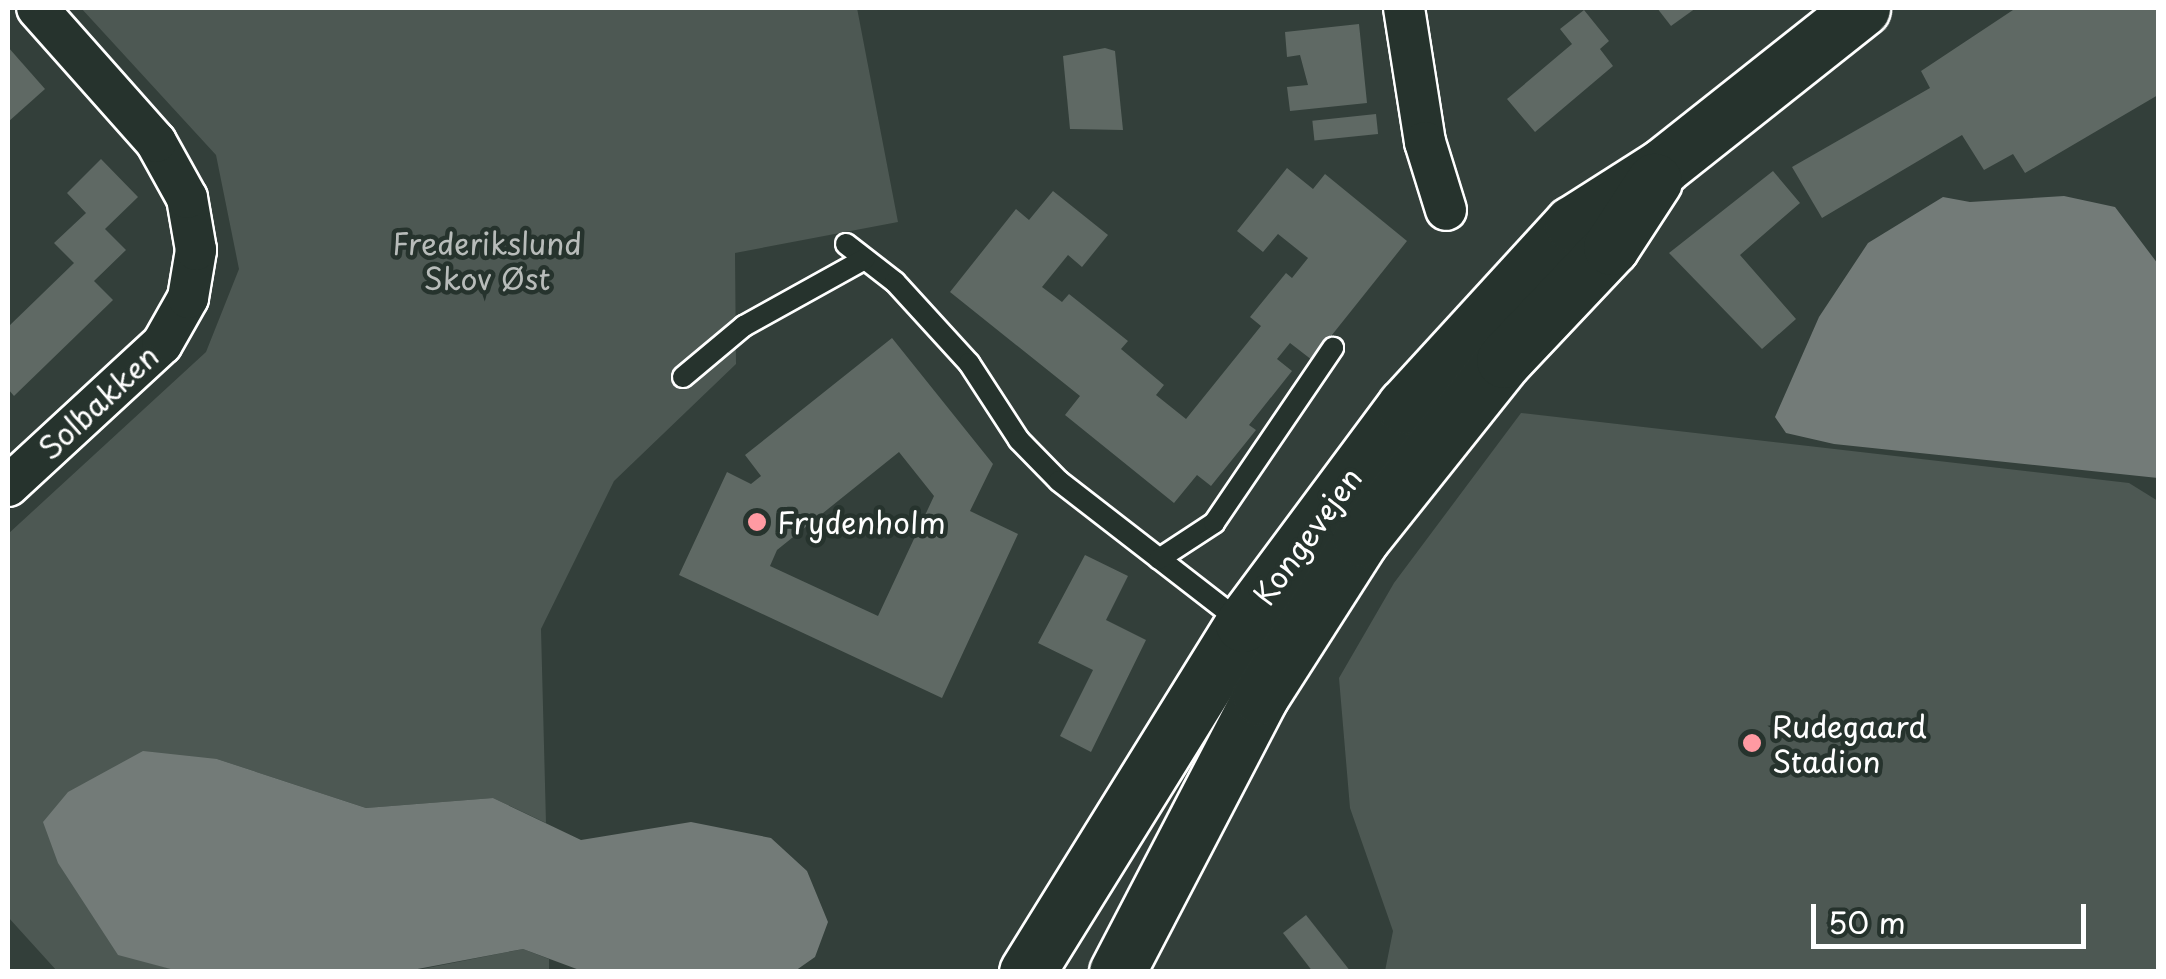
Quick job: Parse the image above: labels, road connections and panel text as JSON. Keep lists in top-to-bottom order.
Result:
{
  "streets": {
    "main road": ["Kongevejen"],
    "street": ["Solbakken"]
  },
  "parks": ["Frederikslund Skov Øst"],
  "places": ["Frydenholm", "Rudegaard Stadion"],
  "scale_bar": "50 m"
}
